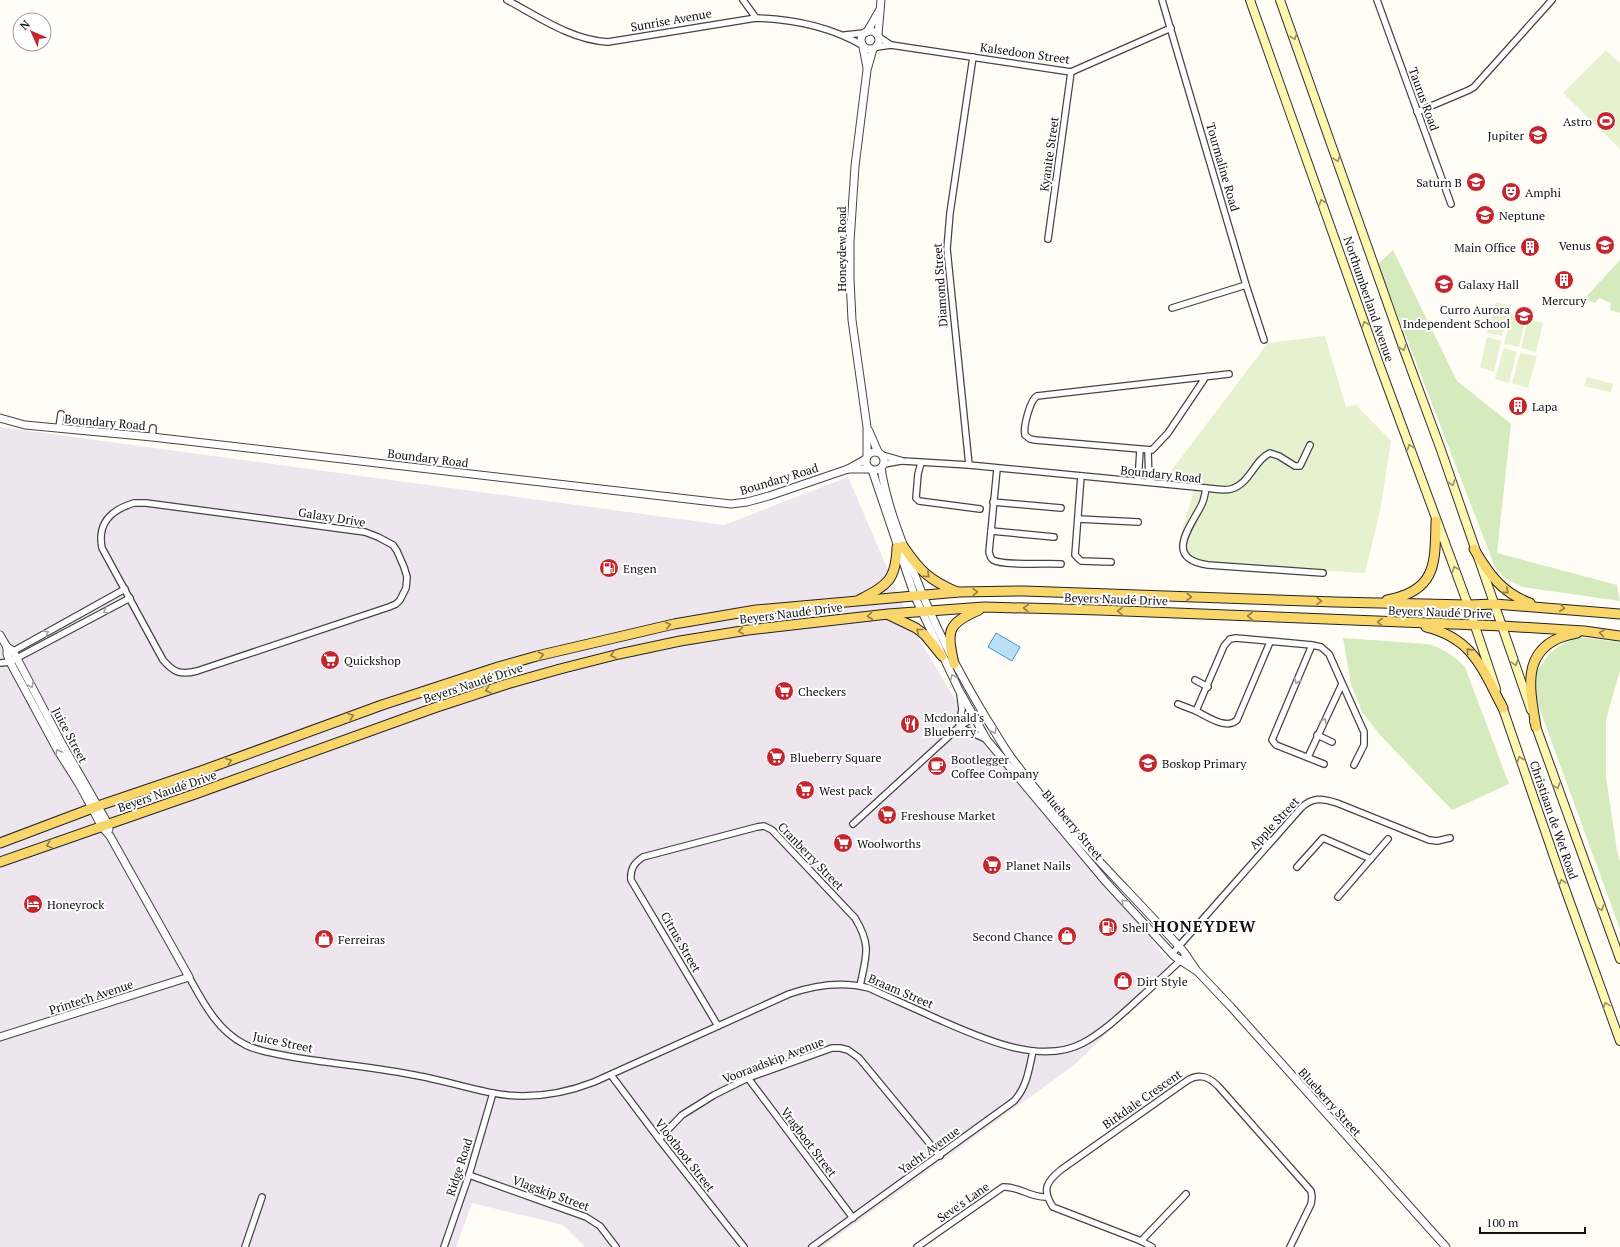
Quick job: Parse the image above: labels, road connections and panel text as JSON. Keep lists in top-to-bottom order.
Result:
{
  "streets": {
    "main road": ["Northumberland Avenue", "Beyers Naudé Drive", "Christiaan de Wet Road"],
    "street": [
      "Sunrise Avenue",
      "Kalsedoon Street",
      "Taurus Road",
      "Kyanite Street",
      "Tourmaline Road",
      "Honeydew Road",
      "Diamond Street",
      "Boundary Road",
      "Galaxy Drive",
      "Juice Street",
      "Apple Street",
      "Blueberry Street",
      "Cranberry Street",
      "Citrus Street",
      "Braam Street",
      "Printech Avenue",
      "Vooraadskip Avenue",
      "Birkdale Crescent",
      "Vragboot Street",
      "Yacht Avenue",
      "Vlootboot Street",
      "Ridge Road",
      "Vlagskip Street",
      "Seve's Lane"
    ]
  },
  "crossings": [
    ["Sunrise Avenue", "Kalsedoon Street"],
    ["Sunrise Avenue", "Honeydew Road"],
    ["Kalsedoon Street", "Kyanite Street"],
    ["Kalsedoon Street", "Tourmaline Road"],
    ["Kalsedoon Street", "Honeydew Road"],
    ["Kalsedoon Street", "Diamond Street"],
    ["Honeydew Road", "Boundary Road"],
    ["Diamond Street", "Boundary Road"],
    ["Northumberland Avenue", "Beyers Naudé Drive"],
    ["Northumberland Avenue", "Christiaan de Wet Road"],
    ["Beyers Naudé Drive", "Juice Street"],
    ["Beyers Naudé Drive", "Christiaan de Wet Road"],
    ["Beyers Naudé Drive", "Blueberry Street"],
    ["Juice Street", "Braam Street"],
    ["Juice Street", "Printech Avenue"],
    ["Juice Street", "Ridge Road"],
    ["Apple Street", "Blueberry Street"],
    ["Blueberry Street", "Braam Street"],
    ["Cranberry Street", "Citrus Street"],
    ["Cranberry Street", "Braam Street"],
    ["Citrus Street", "Braam Street"],
    ["Braam Street", "Yacht Avenue"],
    ["Braam Street", "Vlootboot Street"],
    ["Braam Street", "Ridge Road"],
    ["Vooraadskip Avenue", "Vragboot Street"],
    ["Vooraadskip Avenue", "Yacht Avenue"],
    ["Vooraadskip Avenue", "Vlootboot Street"],
    ["Birkdale Crescent", "Seve's Lane"],
    ["Vragboot Street", "Yacht Avenue"],
    ["Ridge Road", "Vlagskip Street"]
  ],
  "districts": ["HONEYDEW"],
  "places": {
    "sports": ["Astro"],
    "school or university": [
      "Jupiter",
      "Saturn B",
      "Neptune",
      "Venus",
      "Galaxy Hall",
      "Curro Aurora Independent School",
      "Boskop Primary"
    ],
    "theatre": ["Amphi"],
    "building": ["Main Office", "Mercury", "Lapa"],
    "fuel station": ["Engen", "Shell"],
    "supermarket": [
      "Quickshop",
      "Checkers",
      "Blueberry Square",
      "West pack",
      "Freshouse Market",
      "Woolworths",
      "Planet Nails"
    ],
    "restaurant": ["Mcdonald's Blueberry"],
    "cafe": ["Bootlegger Coffee Company"],
    "hotel": ["Honeyrock"],
    "shop": ["Second Chance", "Ferreiras", "Dirt Style"]
  },
  "scale_bar": "100 m",
  "north": "top left"
}
